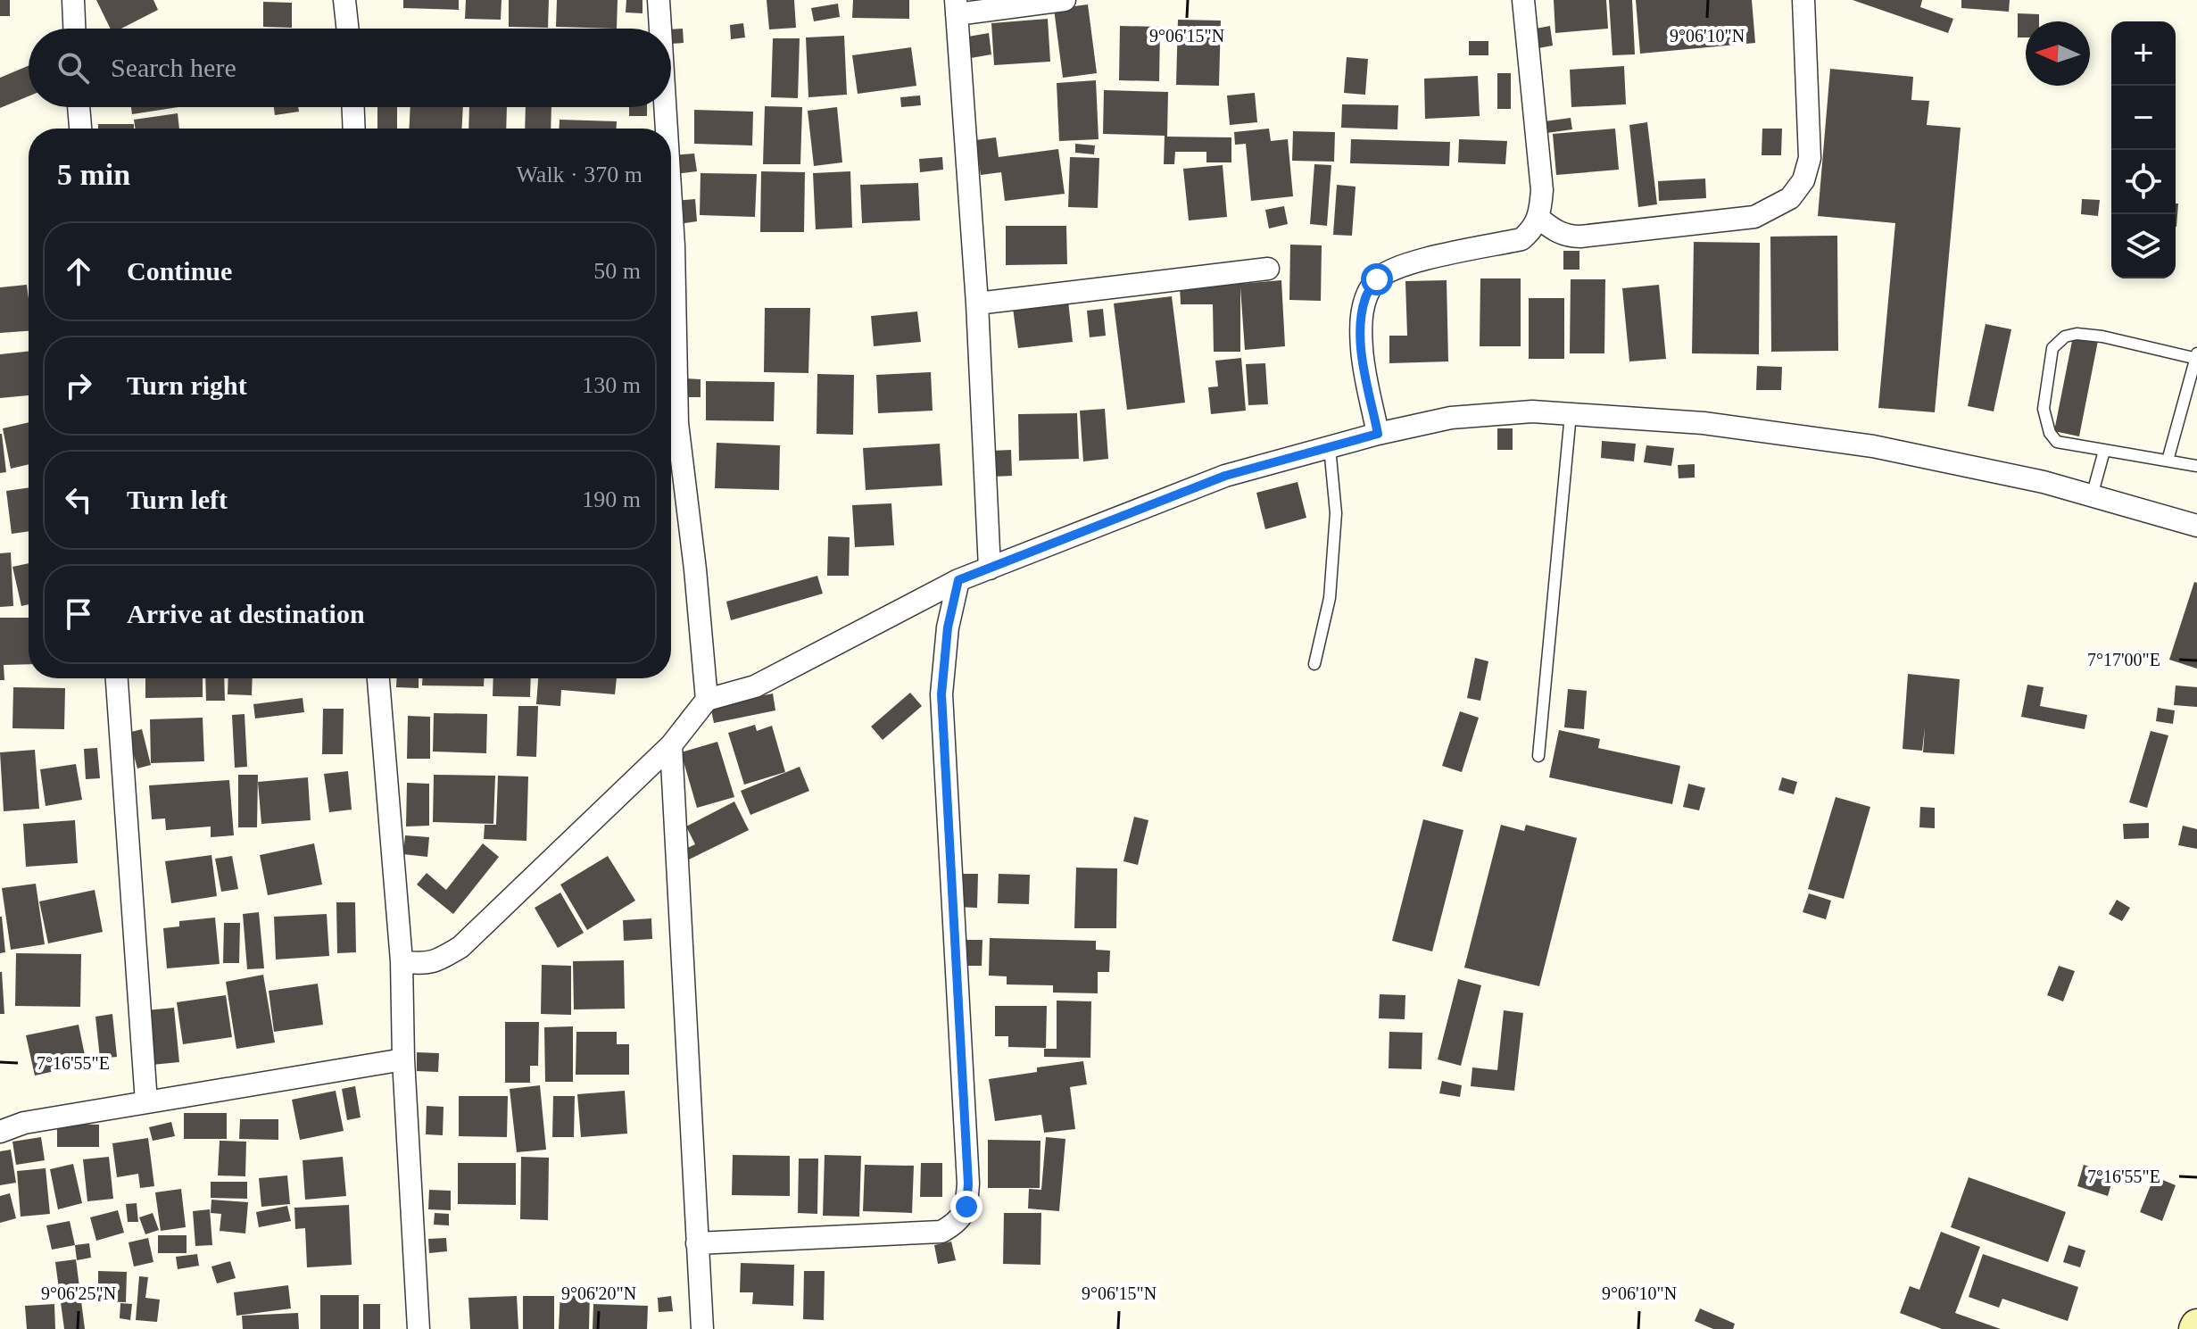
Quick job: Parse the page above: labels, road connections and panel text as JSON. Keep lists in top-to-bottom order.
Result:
{
  "north": "left",
  "page": {
    "map_buttons": ["+", "−"],
    "search": "Search here",
    "heading": ["5 min", "Walk · 370 m"],
    "list": [
      ["Continue", "50 m"],
      ["Turn right", "130 m"],
      ["Turn left", "190 m"],
      "Arrive at destination"
    ]
  },
  "coordinates": [
    "9°06'15\"N",
    "9°06'10\"N",
    "7°17'00\"E",
    "7°16'55\"E",
    "9°06'25\"N",
    "9°06'20\"N"
  ]
}
